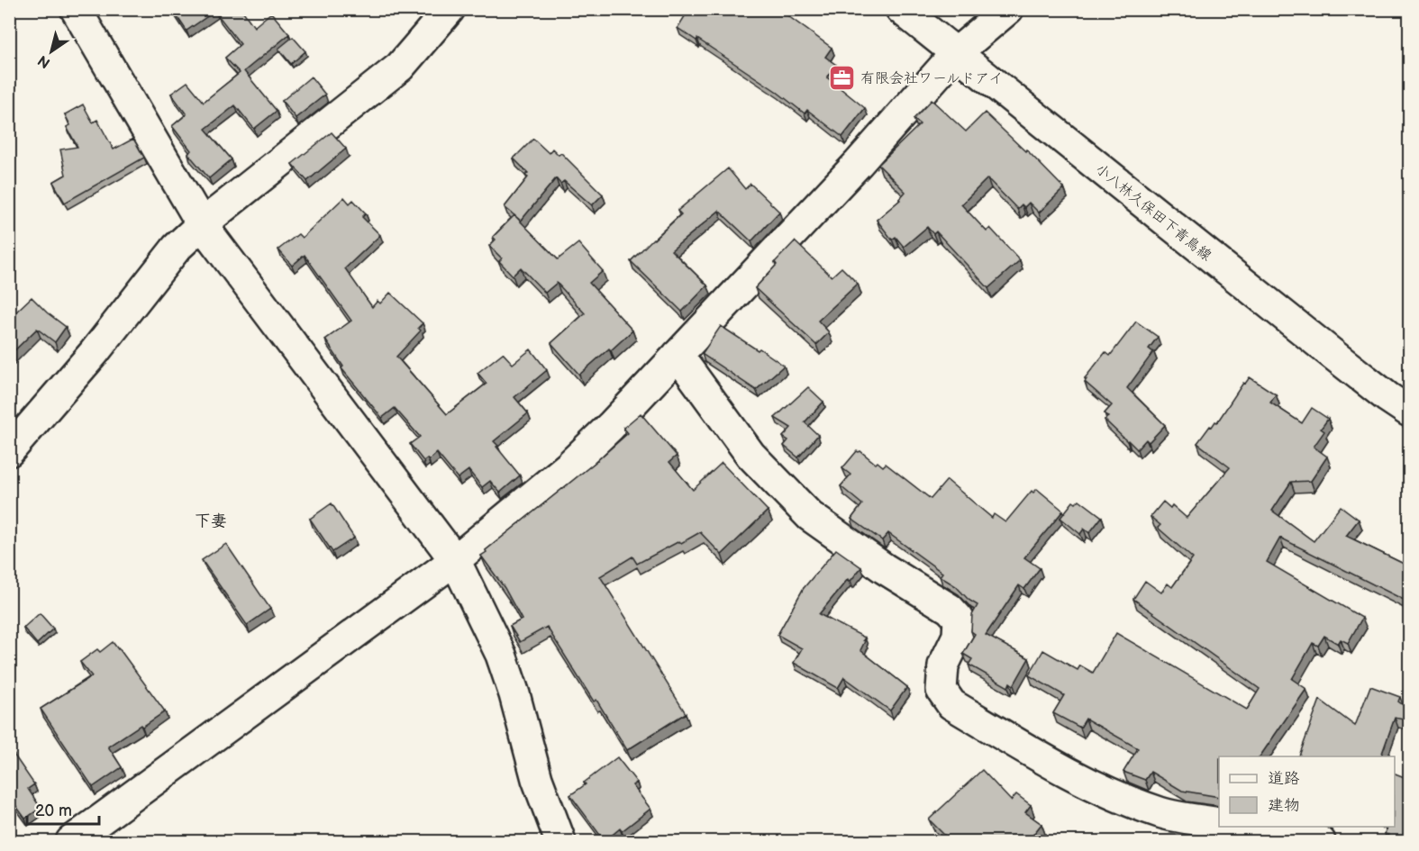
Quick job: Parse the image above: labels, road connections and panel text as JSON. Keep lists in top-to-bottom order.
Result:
{
  "streets": {
    "street": ["小八林久保田下青鳥線"]
  },
  "districts": ["下妻"],
  "places": {
    "office": ["有限会社ワールドアイ"]
  },
  "legend": ["道路", "建物"],
  "scale_bar": "20 m",
  "north": "bottom left"
}
